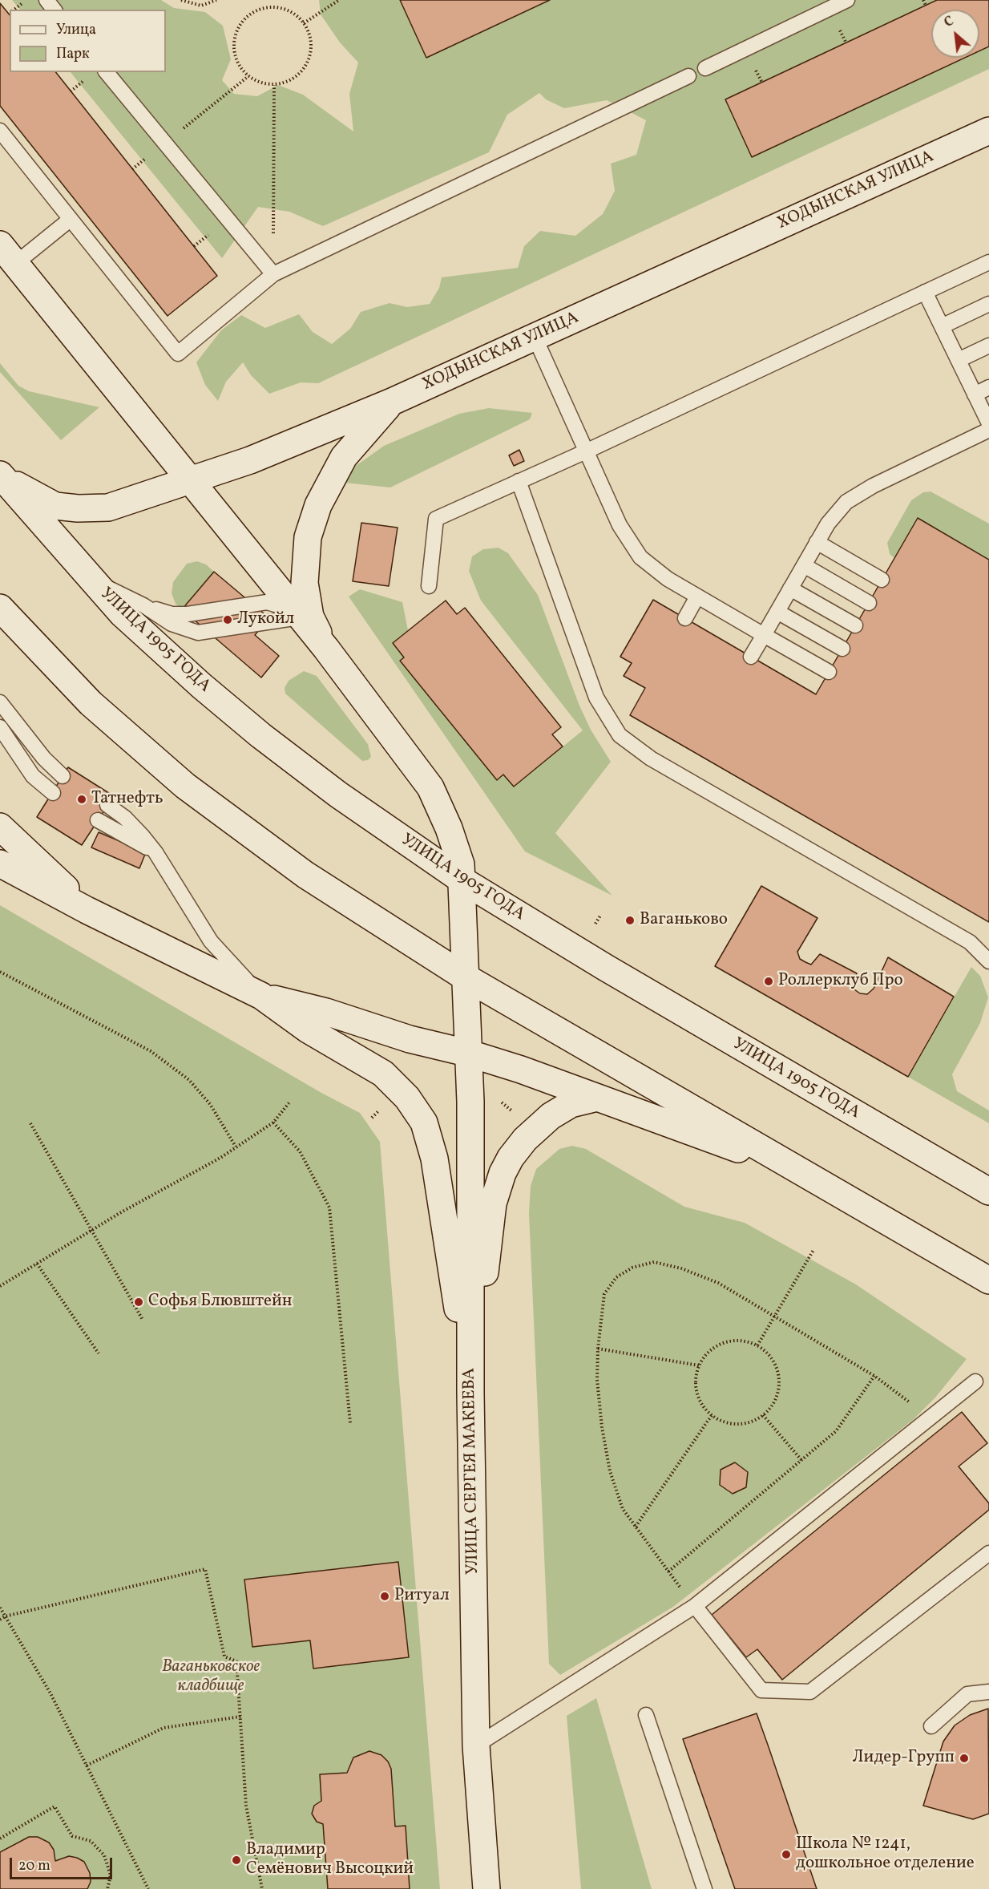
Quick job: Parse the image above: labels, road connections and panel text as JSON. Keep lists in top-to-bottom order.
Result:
{
  "streets": {
    "main road": ["ХОДЫНСКАЯ УЛИЦА", "УЛИЦА 1905 ГОДА", "УЛИЦА СЕРГЕЯ МАКЕЕВА"]
  },
  "crossings": [
    ["ХОДЫНСКАЯ УЛИЦА", "УЛИЦА 1905 ГОДА"],
    ["УЛИЦА 1905 ГОДА", "УЛИЦА СЕРГЕЯ МАКЕЕВА"]
  ],
  "parks": ["Ваганьковское кладбище"],
  "places": [
    "Лукойл",
    "Татнефть",
    "Ваганьково",
    "Роллерклуб Про",
    "Софья Блювштейн",
    "Ритуал",
    "Лидер-Групп",
    "Школа № 1241, дошкольное отделение",
    "Владимир Семёнович Высоцкий"
  ],
  "legend": ["Улица", "Парк"],
  "scale_bar": "20 m",
  "north": "top left"
}
